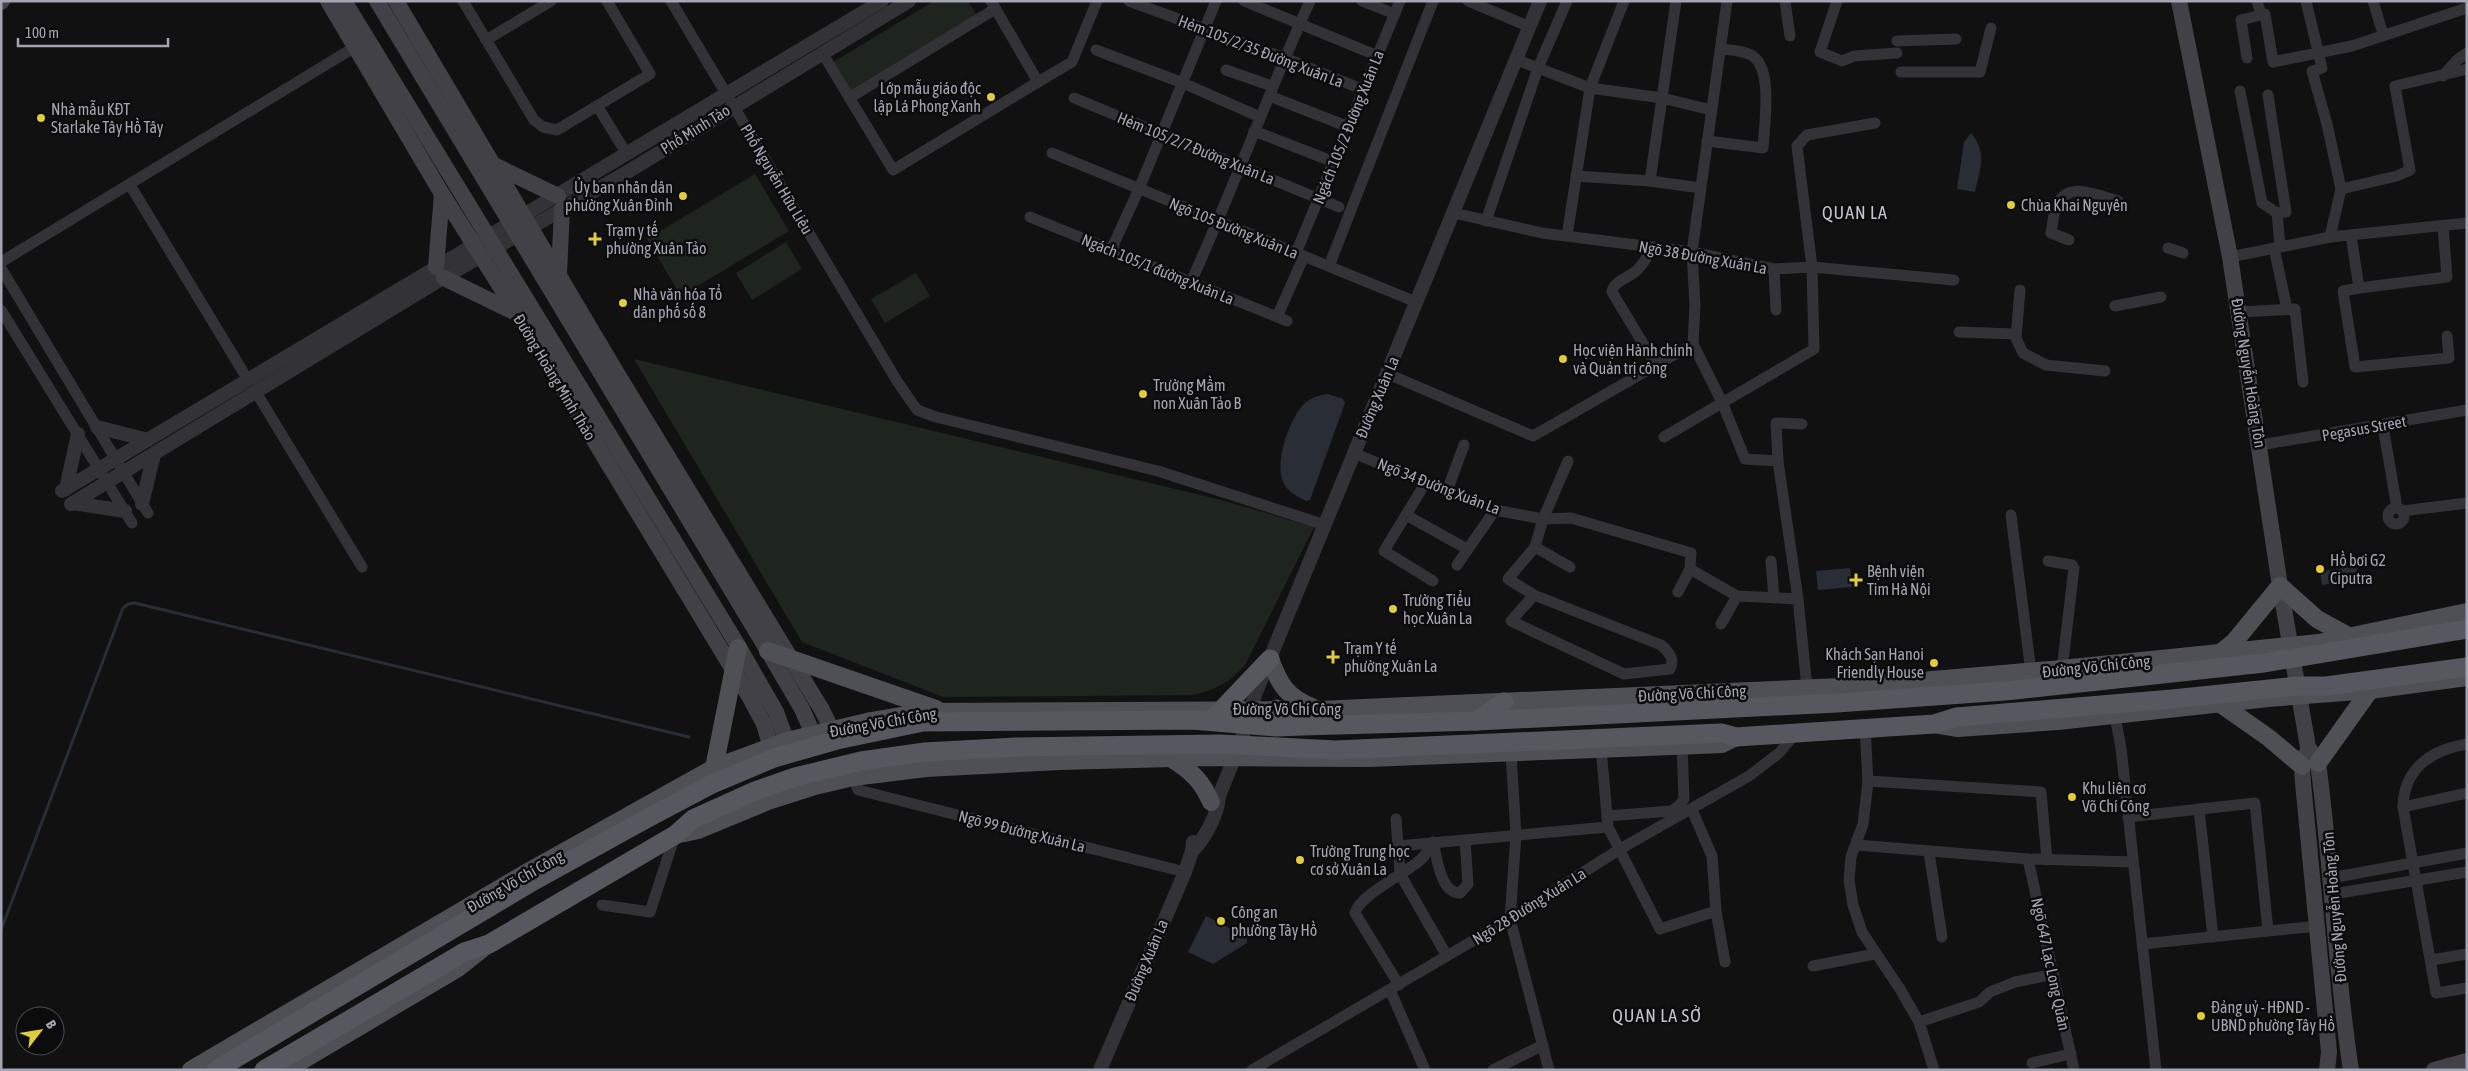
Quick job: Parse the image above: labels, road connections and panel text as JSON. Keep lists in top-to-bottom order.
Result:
{
  "streets": {
    "highway": ["Đường Võ Chí Công"],
    "main road": ["Đường Nguyễn Hoàng Tôn", "Đường Hoàng Minh Thảo"],
    "street": [
      "Hẻm 105/2/35 Đường Xuân La",
      "Ngách 105/2 Đường Xuân La",
      "Phố Minh Tảo",
      "Hẻm 105/2/7 Đường Xuân La",
      "Phố Nguyễn Hữu Liêu",
      "Ngõ 105 Đường Xuân La",
      "Ngõ 38 Đường Xuân La",
      "Ngách 105/1 đường Xuân La",
      "Đường Xuân La",
      "Pegasus Street",
      "Ngõ 34 Đường Xuân La",
      "Ngõ 99 Đường Xuân La",
      "Ngõ 28 Đường Xuân La",
      "Ngõ 647 Lạc Long Quân"
    ]
  },
  "crossings": [
    ["Hẻm 105/2/35 Đường Xuân La", "Ngách 105/2 Đường Xuân La"],
    ["Ngách 105/2 Đường Xuân La", "Hẻm 105/2/7 Đường Xuân La"],
    ["Ngách 105/2 Đường Xuân La", "Ngõ 105 Đường Xuân La"],
    ["Ngách 105/2 Đường Xuân La", "Ngách 105/1 đường Xuân La"],
    ["Phố Minh Tảo", "Phố Nguyễn Hữu Liêu"],
    ["Phố Minh Tảo", "Đường Hoàng Minh Thảo"],
    ["Phố Nguyễn Hữu Liêu", "Đường Xuân La"],
    ["Ngõ 105 Đường Xuân La", "Ngách 105/1 đường Xuân La"],
    ["Ngõ 105 Đường Xuân La", "Đường Xuân La"],
    ["Ngõ 38 Đường Xuân La", "Đường Xuân La"],
    ["Đường Nguyễn Hoàng Tôn", "Pegasus Street"],
    ["Đường Nguyễn Hoàng Tôn", "Đường Võ Chí Công"],
    ["Đường Hoàng Minh Thảo", "Đường Võ Chí Công"],
    ["Đường Xuân La", "Ngõ 34 Đường Xuân La"],
    ["Đường Xuân La", "Đường Võ Chí Công"],
    ["Đường Xuân La", "Ngõ 99 Đường Xuân La"]
  ],
  "districts": ["QUAN LA", "QUAN LA SỞ"],
  "places": {
    "other": [
      "Lớp mẫu giáo độc lập Lá Phong Xanh",
      "Nhà mẫu KĐT Starlake Tây Hồ Tây",
      "Ủy ban nhân dân phường Xuân Đỉnh",
      "Chùa Khai Nguyên",
      "Nhà văn hóa Tổ dân phố số 8",
      "Học viện Hành chính và Quản trị công",
      "Trường Mầm non Xuân Tảo B",
      "Hồ bơi G2 Ciputra",
      "Trường Tiểu học Xuân La",
      "Khách Sạn Hanoi Friendly House",
      "Khu liên cơ Võ Chí Công",
      "Trường Trung học cơ sở Xuân La",
      "Công an phường Tây Hồ",
      "Đảng uỷ - HĐND - UBND phường Tây Hồ"
    ],
    "health": ["Trạm y tế phường Xuân Tảo", "Bệnh viện Tim Hà Nội", "Trạm Y tế phường Xuân La"]
  },
  "scale_bar": "100 m",
  "north": "top right"
}
